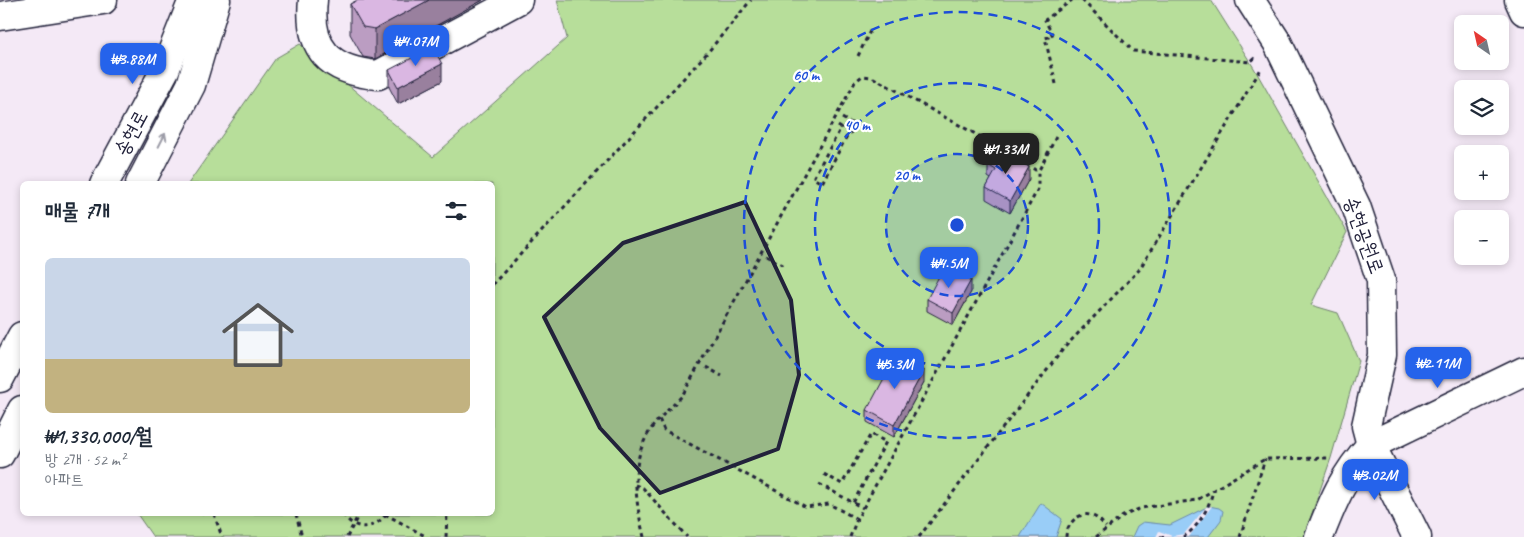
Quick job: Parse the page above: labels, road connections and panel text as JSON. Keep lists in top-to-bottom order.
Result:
{
  "streets": {
    "street": ["송현로", "송현공원로"]
  },
  "north": "top left",
  "page": {
    "map_buttons": ["+", "−"],
    "price": [
      "₩4.07M",
      "₩3.88M",
      "₩1.33M",
      "₩4.5M",
      "₩2.11M",
      "₩5.3M",
      "₩3.02M"
    ],
    "heading": "매물 7개",
    "list": [
      {
        "name": "₩1,330,000/월",
        "note": "방 2개 · 52 m² · 아파트"
      }
    ]
  },
  "rings": ["60 m", "40 m", "20 m"]
}
